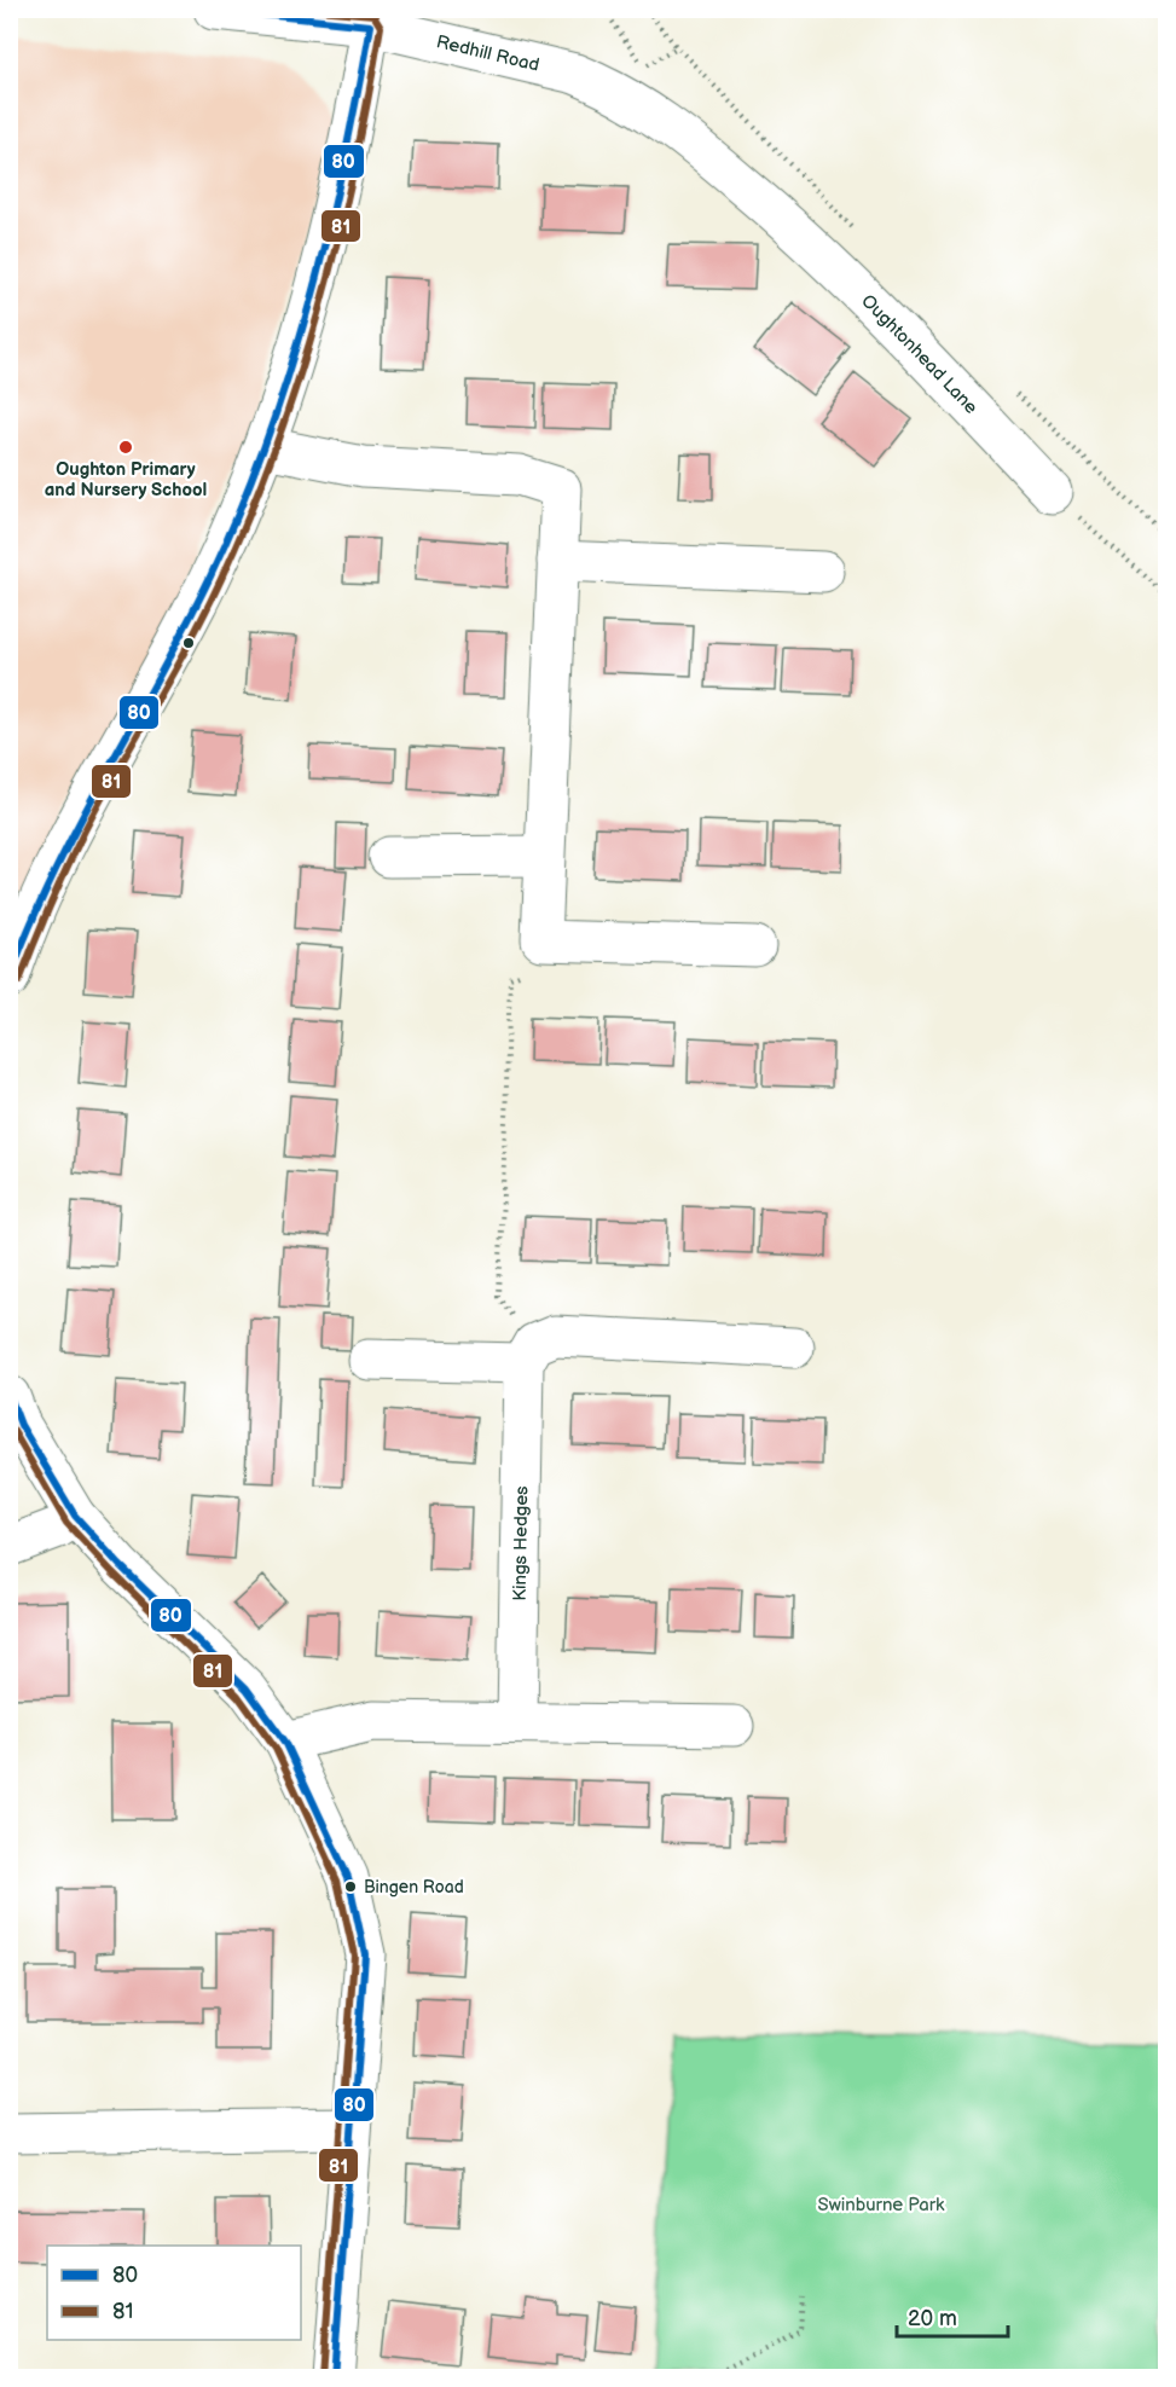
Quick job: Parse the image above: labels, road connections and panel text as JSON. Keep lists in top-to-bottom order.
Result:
{
  "streets": {
    "street": ["Redhill Road", "Oughtonhead Lane", "Kings Hedges"]
  },
  "crossings": [
    ["Redhill Road", "Oughtonhead Lane"]
  ],
  "parks": ["Swinburne Park"],
  "places": ["Oughton Primary and Nursery School", "Bingen Road"],
  "lines": ["transit line 80", "transit line 81"],
  "legend": ["80", "81"],
  "scale_bar": "20 m"
}
